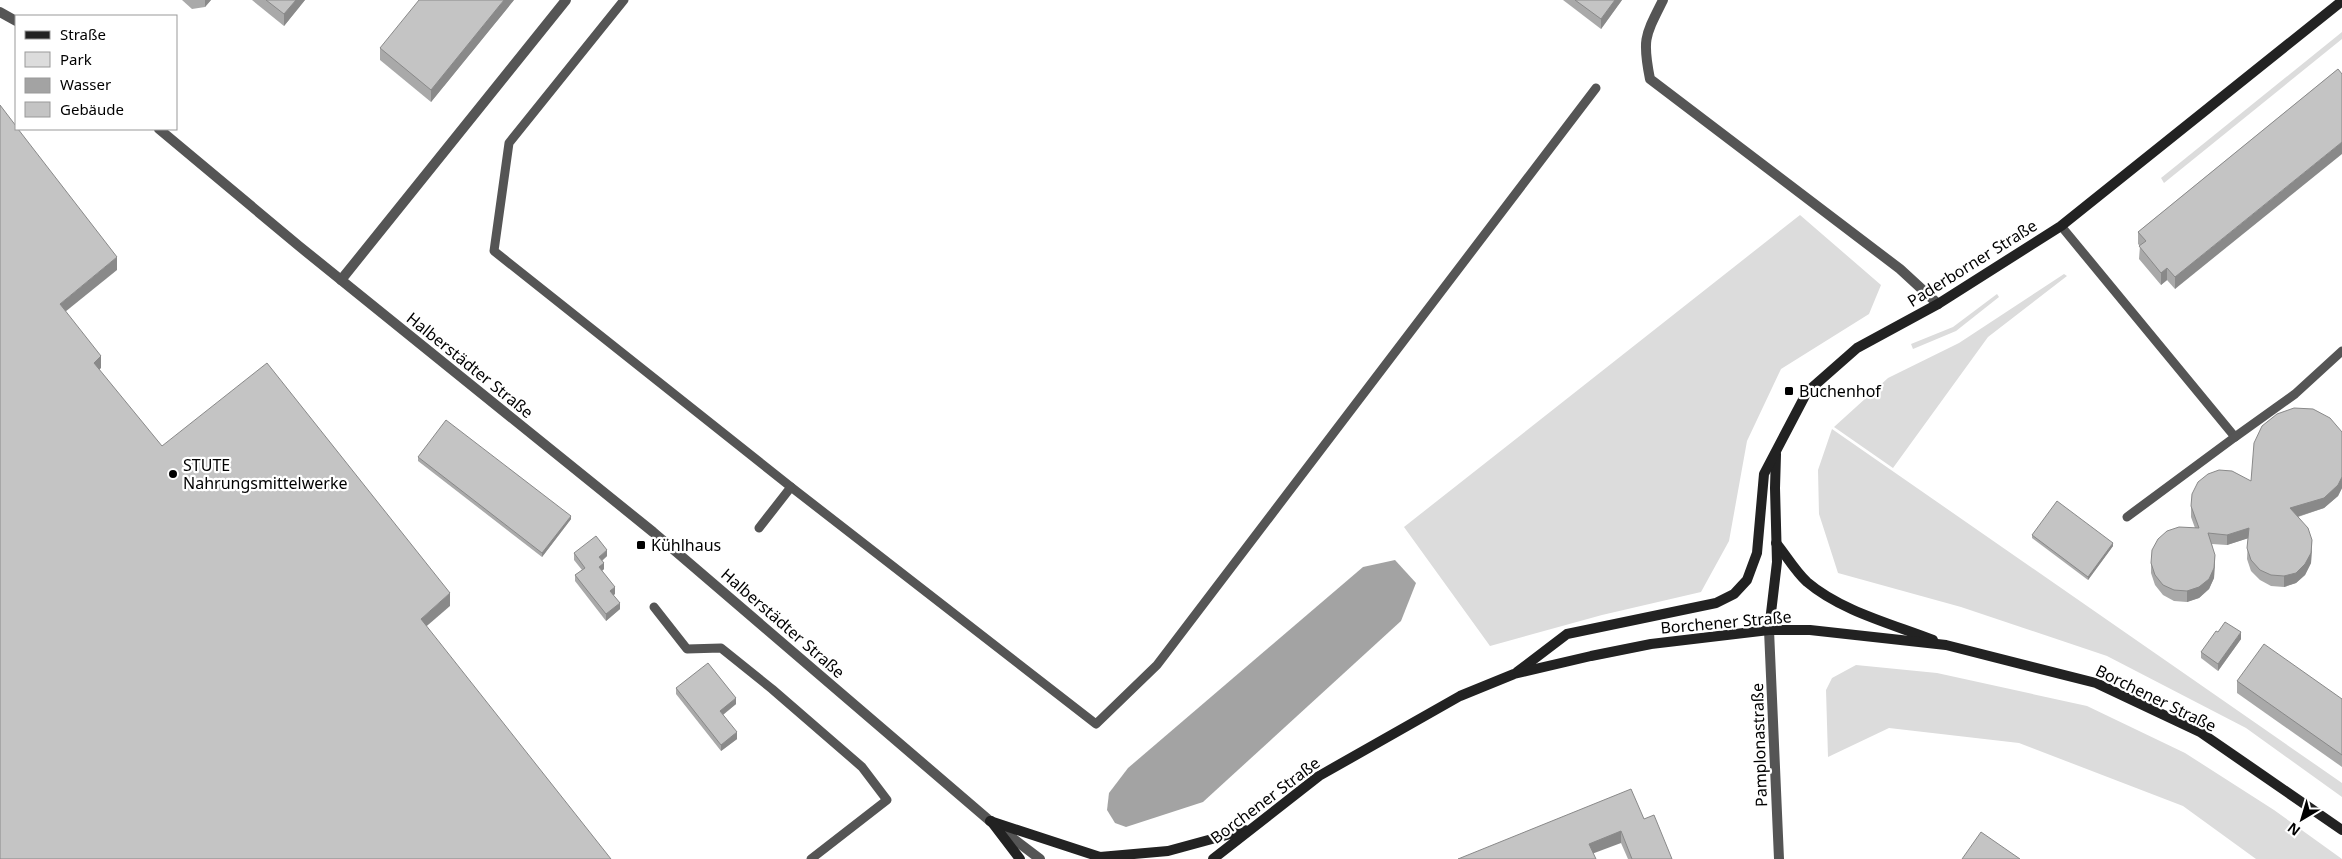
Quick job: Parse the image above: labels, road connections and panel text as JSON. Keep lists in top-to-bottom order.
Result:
{
  "streets": {
    "main road": ["Paderborner Straße", "Borchener Straße"],
    "street": ["Halberstädter Straße", "Pamplonastraße"]
  },
  "crossings": [
    ["Paderborner Straße", "Borchener Straße"],
    ["Paderborner Straße", "Pamplonastraße"],
    ["Borchener Straße", "Pamplonastraße"]
  ],
  "places": {
    "transit": ["Buchenhof", "Kühlhaus"],
    "other": ["STUTE Nahrungsmittelwerke"]
  },
  "legend": [
    "Straße",
    "Park",
    "Wasser",
    "Gebäude"
  ],
  "north": "bottom left"
}
